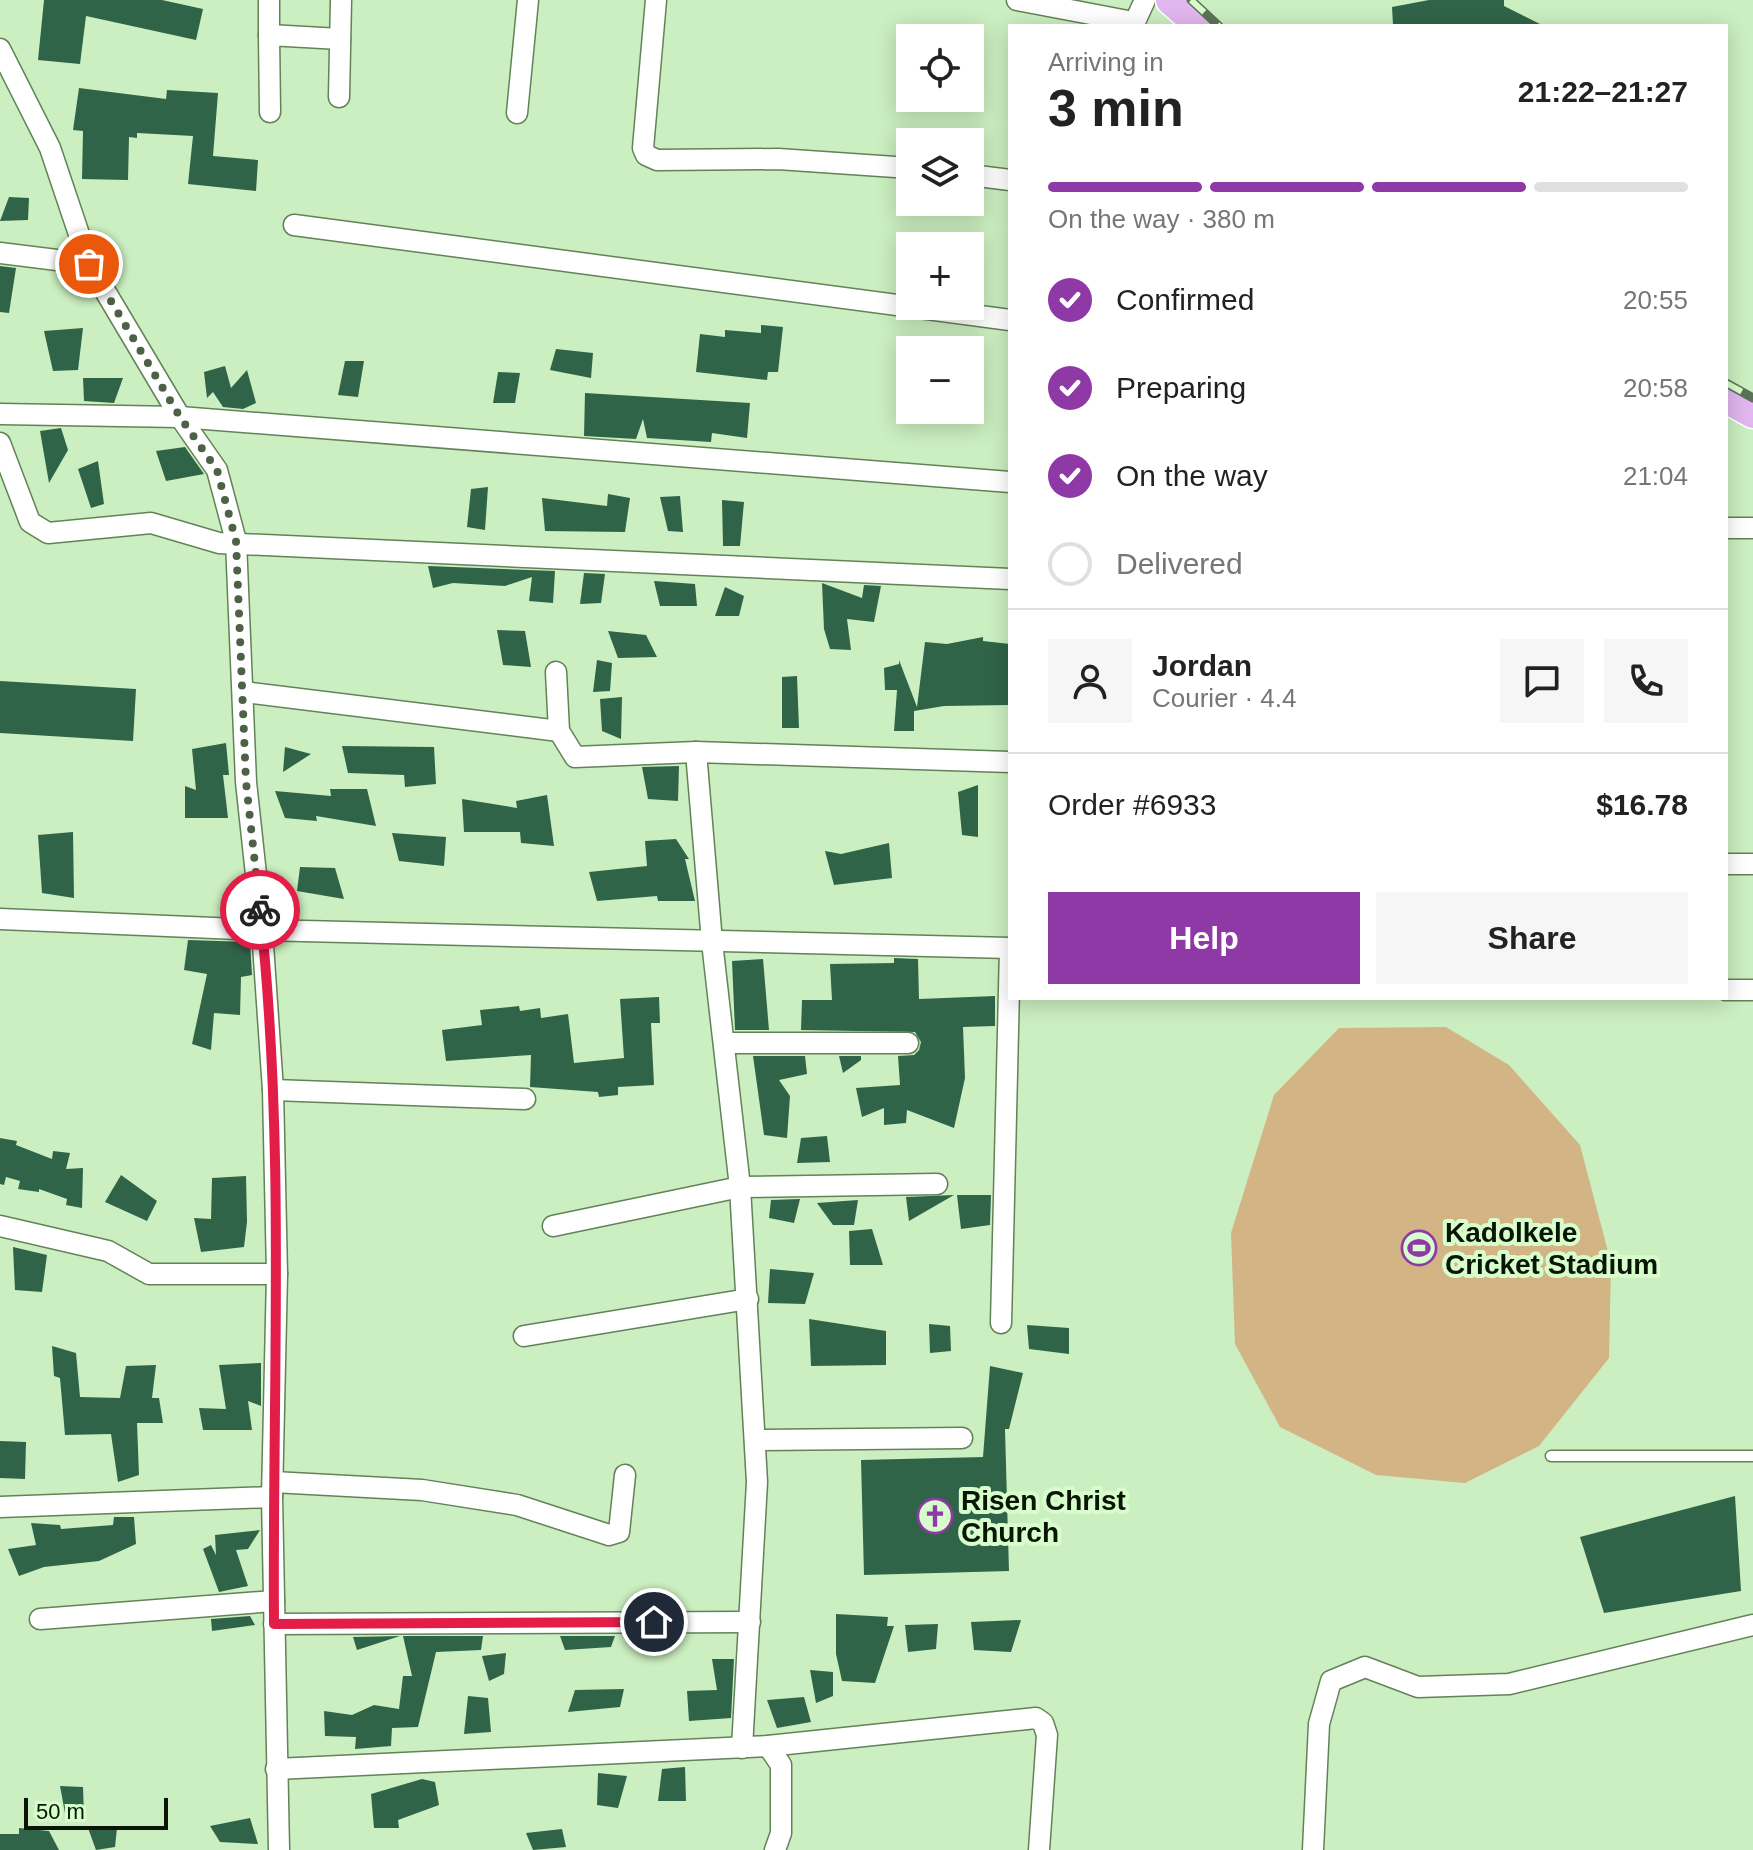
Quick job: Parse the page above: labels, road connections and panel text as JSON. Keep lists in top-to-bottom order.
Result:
{
  "places": {
    "sports": ["Kadolkele Cricket Stadium"],
    "church": ["Risen Christ Church"]
  },
  "scale_bar": "50 m",
  "page": {
    "map_buttons": ["+", "−"],
    "heading": ["3 min", "Arriving in", "21:22–21:27"],
    "panel": [
      "Jordan",
      "Courier · 4.4",
      "Order #6933",
      "$16.78"
    ],
    "bar": "On the way · 380 m",
    "list": [
      ["Confirmed", "20:55"],
      ["Preparing", "20:58"],
      ["On the way", "21:04"],
      "Delivered"
    ],
    "buttons": ["Help", "Share"],
    "scale": "50 m"
  }
}
